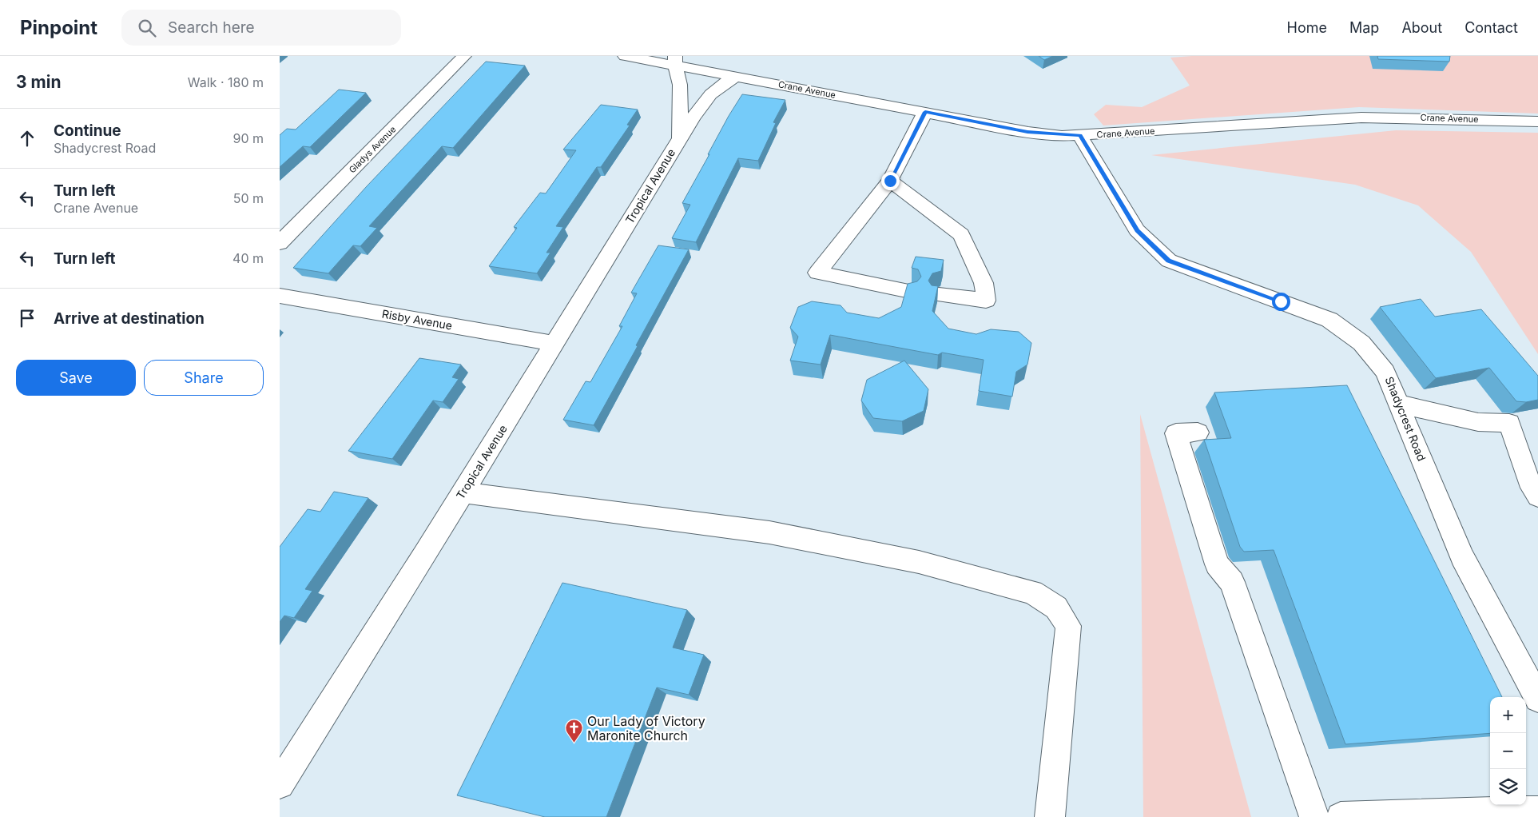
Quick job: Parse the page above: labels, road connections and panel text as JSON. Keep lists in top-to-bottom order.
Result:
{
  "streets": {
    "street": [
      "Crane Avenue",
      "Gladys Avenue",
      "Tropical Avenue",
      "Risby Avenue",
      "Shadycrest Road"
    ]
  },
  "crossings": [
    ["Crane Avenue", "Tropical Avenue"],
    ["Crane Avenue", "Shadycrest Road"],
    ["Tropical Avenue", "Risby Avenue"]
  ],
  "places": {
    "church": ["Our Lady of Victory Maronite Church"]
  },
  "page": {
    "header": "Pinpoint",
    "search": "Search here",
    "nav": [
      "Home",
      "Map",
      "About",
      "Contact"
    ],
    "heading": ["3 min", "Walk · 180 m"],
    "list": [
      ["Continue", "Shadycrest Road", "90 m"],
      ["Turn left", "Crane Avenue", "50 m"],
      ["Turn left", "40 m"],
      "Arrive at destination"
    ],
    "buttons": ["Save", "Share"],
    "map_buttons": ["+", "−"]
  }
}
